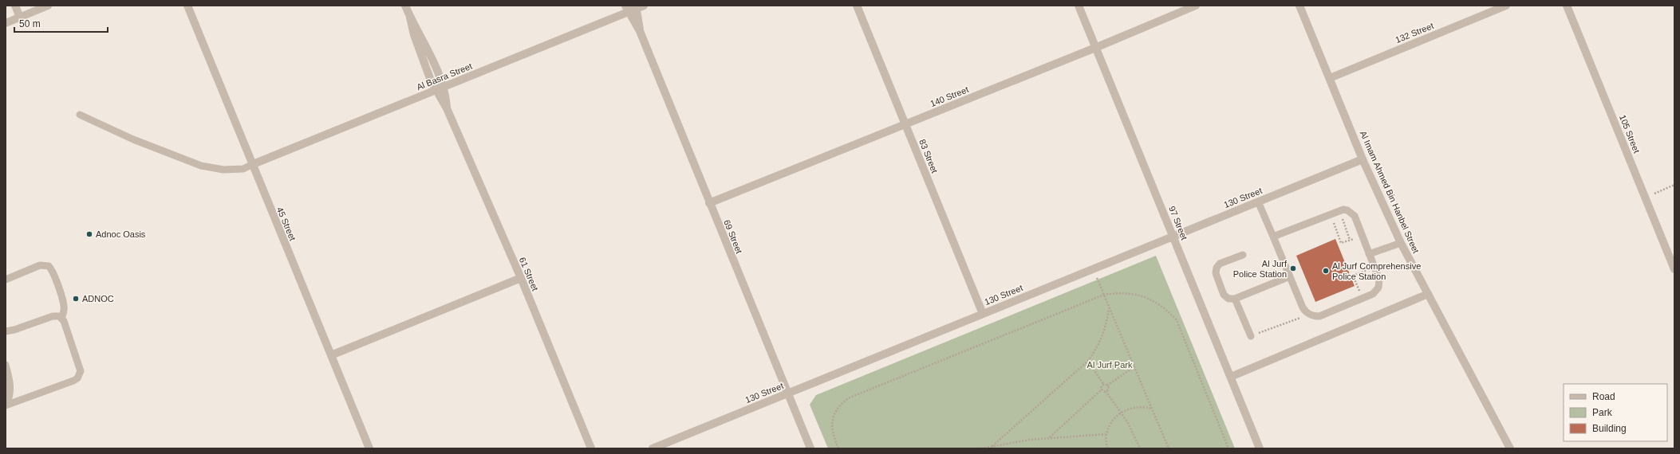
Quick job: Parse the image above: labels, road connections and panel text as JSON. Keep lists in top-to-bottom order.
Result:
{
  "streets": {
    "street": [
      "132 Street",
      "Al Basra Street",
      "140 Street",
      "105 Street",
      "83 Street",
      "Al Imam Ahmed Bin Hanbel Street",
      "130 Street",
      "97 Street",
      "45 Street",
      "69 Street",
      "61 Street"
    ]
  },
  "crossings": [
    ["132 Street", "Al Imam Ahmed Bin Hanbel Street"],
    ["Al Basra Street", "45 Street"],
    ["Al Basra Street", "69 Street"],
    ["Al Basra Street", "61 Street"],
    ["140 Street", "83 Street"],
    ["140 Street", "97 Street"],
    ["140 Street", "69 Street"],
    ["83 Street", "130 Street"],
    ["Al Imam Ahmed Bin Hanbel Street", "130 Street"],
    ["130 Street", "97 Street"],
    ["130 Street", "69 Street"]
  ],
  "parks": ["Al Jurf Park"],
  "places": [
    "Adnoc Oasis",
    "Al Jurf Police Station",
    "Al Jurf Comprehensive Police Station",
    "ADNOC"
  ],
  "legend": ["Road", "Park", "Building"],
  "scale_bar": "50 m"
}
